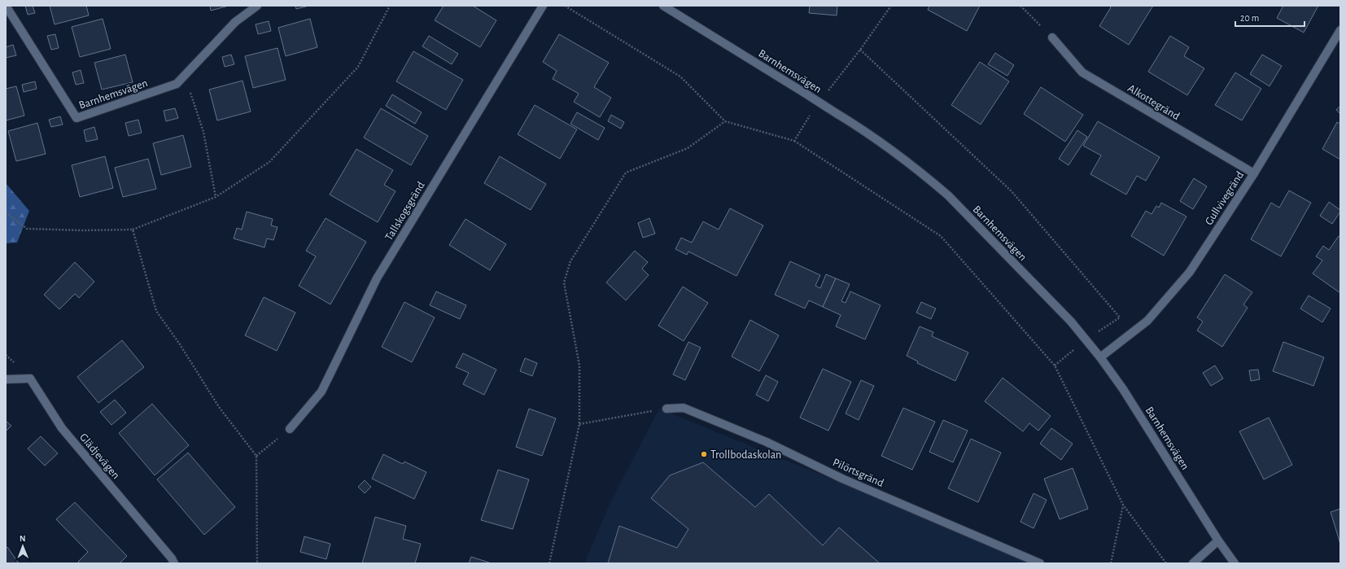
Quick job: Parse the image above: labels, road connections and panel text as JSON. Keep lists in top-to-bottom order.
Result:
{
  "streets": {
    "street": [
      "Barnhemsvägen",
      "Alkottegränd",
      "Gullvivegränd",
      "Tallskogsgränd",
      "Glädjevägen",
      "Pilörtsgränd"
    ]
  },
  "crossings": [
    ["Barnhemsvägen", "Gullvivegränd"],
    ["Alkottegränd", "Gullvivegränd"]
  ],
  "places": ["Trollbodaskolan"],
  "scale_bar": "20 m",
  "north": "top"
}
